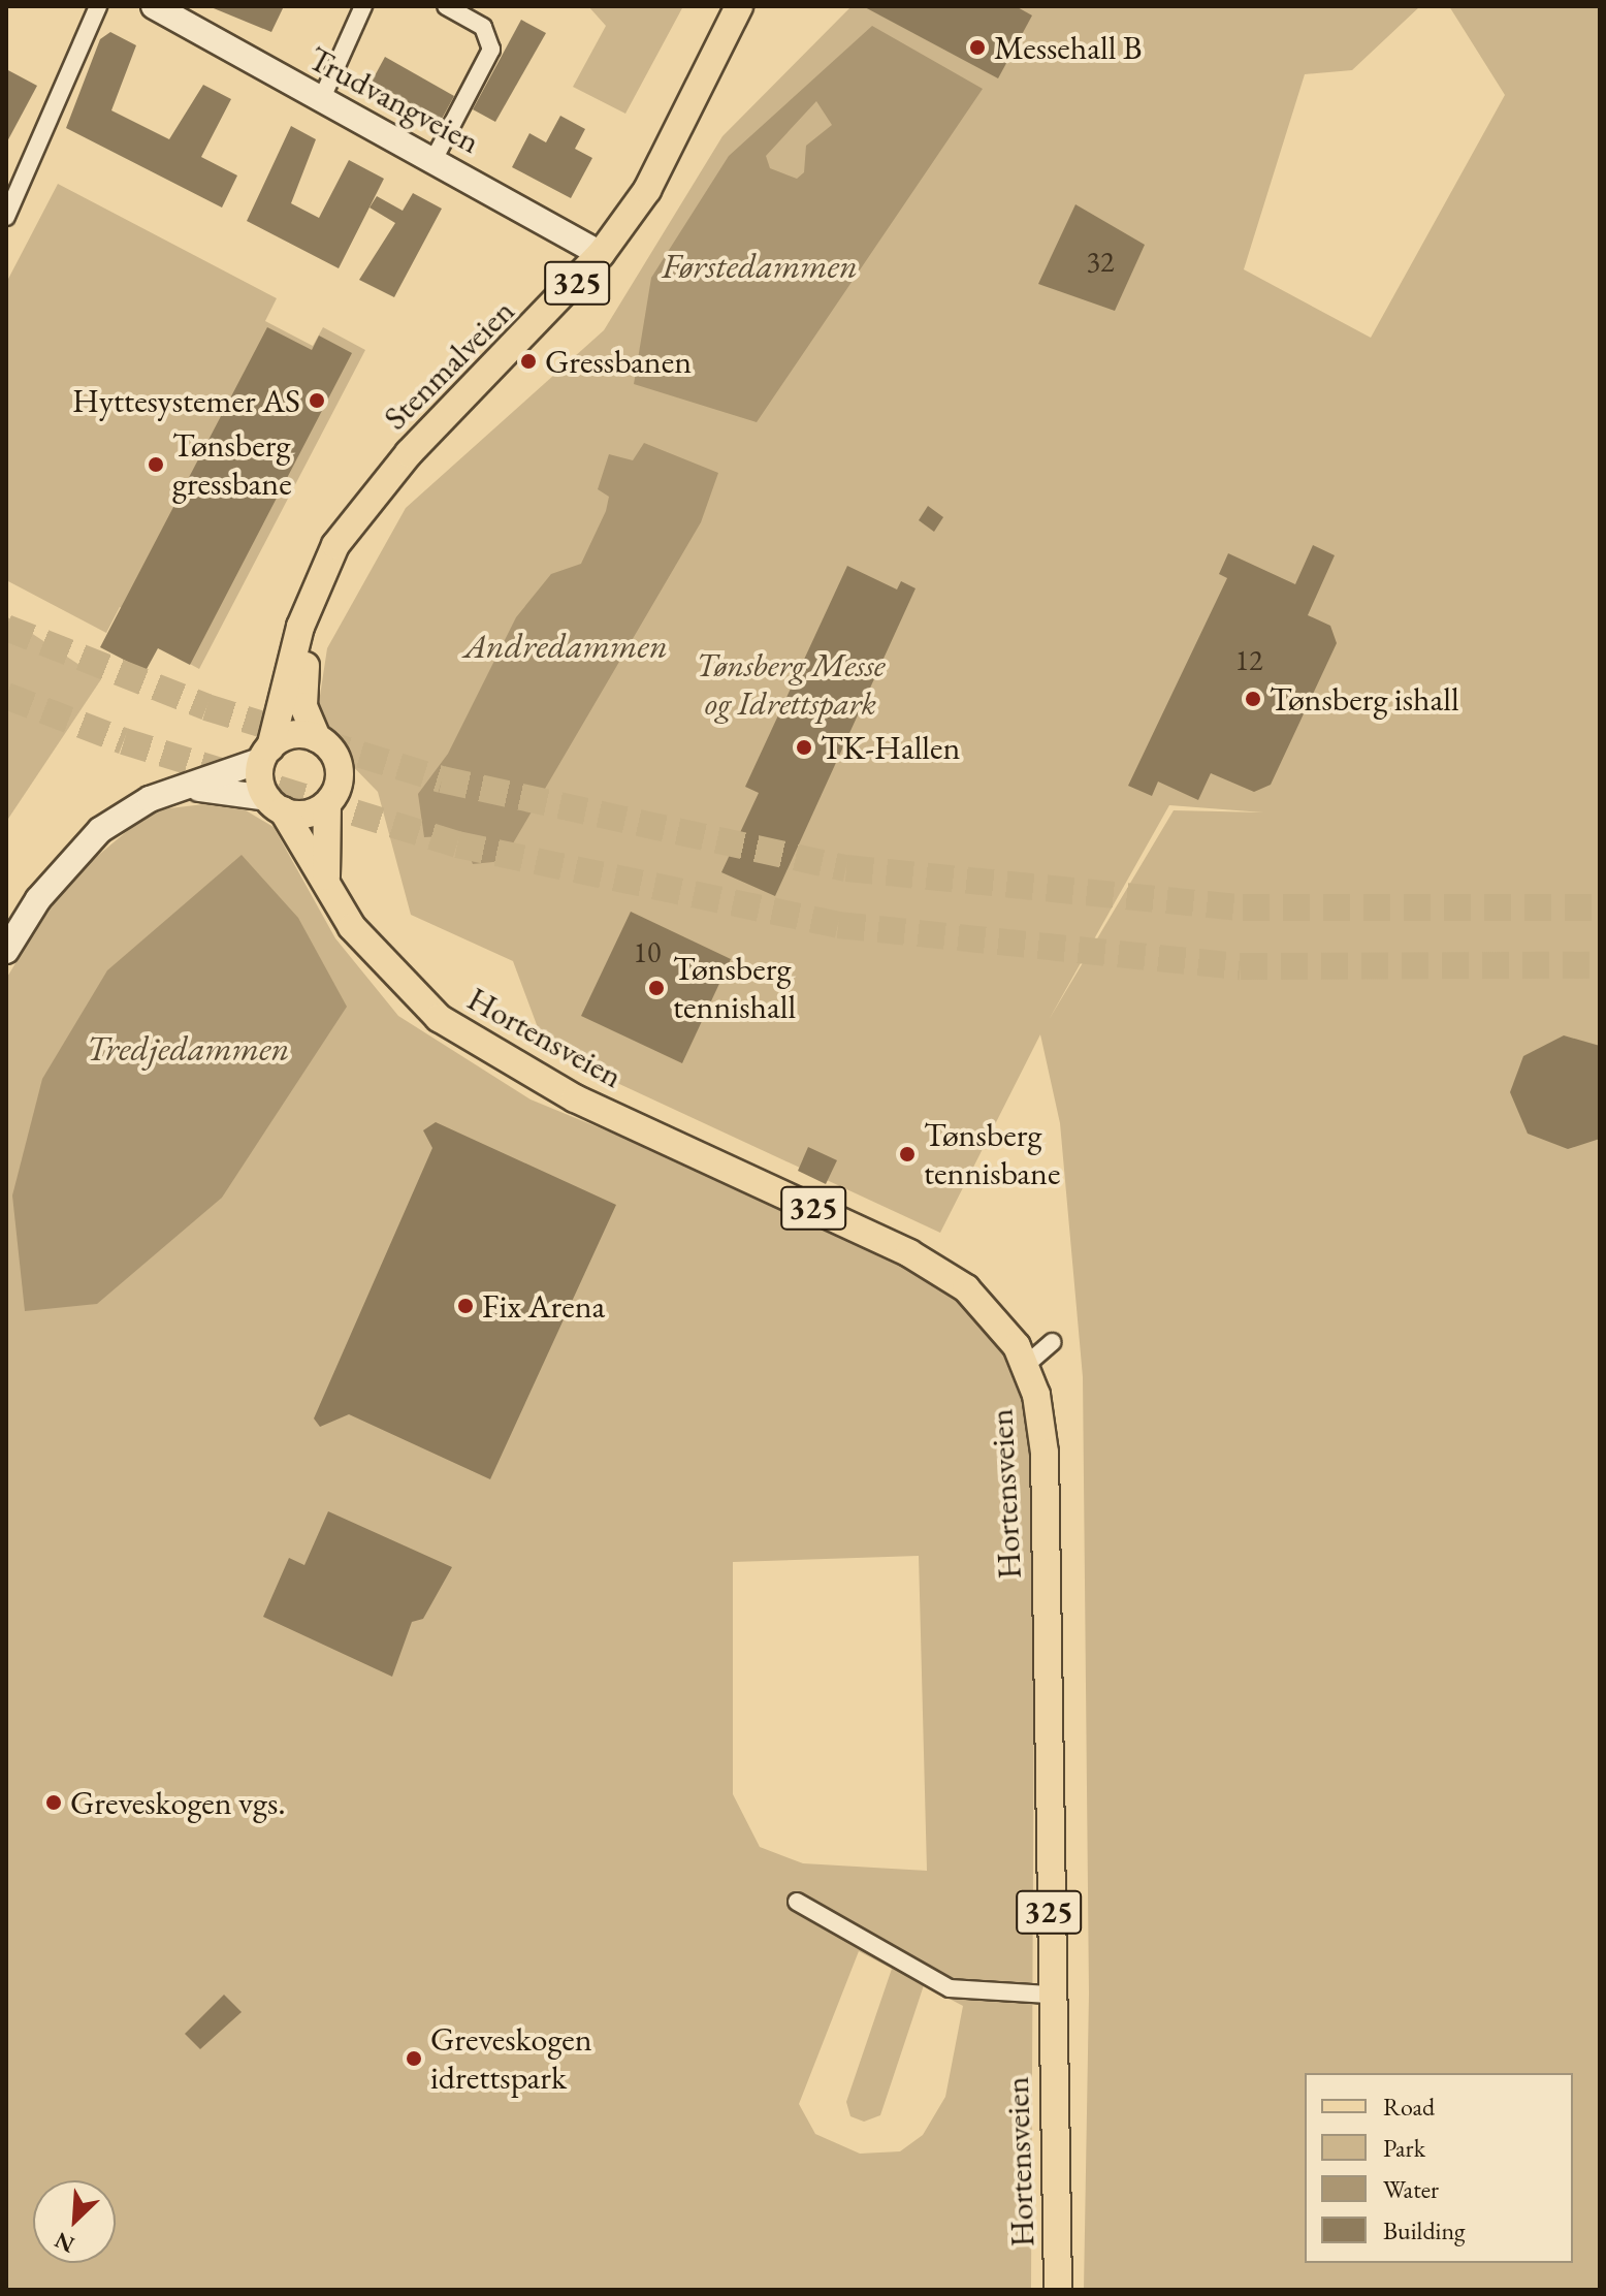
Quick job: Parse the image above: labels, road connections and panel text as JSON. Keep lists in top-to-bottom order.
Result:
{
  "streets": {
    "main road": [
      "Trudvangveien",
      "325",
      "Stenmalveien",
      "Hortensveien"
    ]
  },
  "crossings": [
    ["Trudvangveien", "Stenmalveien"],
    ["325", "Stenmalveien"],
    ["325", "Hortensveien"],
    ["Stenmalveien", "Hortensveien"]
  ],
  "water": ["Førstedammen", "Andredammen", "Tredjedammen"],
  "parks": ["Tønsberg Messe og Idrettspark"],
  "places": [
    "Messehall B",
    "Gressbanen",
    "Hyttesystemer AS",
    "Tønsberg gressbane",
    "Tønsberg ishall",
    "TK-Hallen",
    "Tønsberg tennishall",
    "Tønsberg tennisbane",
    "Fix Arena",
    "Greveskogen vgs.",
    "Greveskogen idrettspark"
  ],
  "house_numbers": ["32", "12", "10"],
  "legend": [
    "Road",
    "Park",
    "Water",
    "Building"
  ],
  "north": "bottom left"
}
